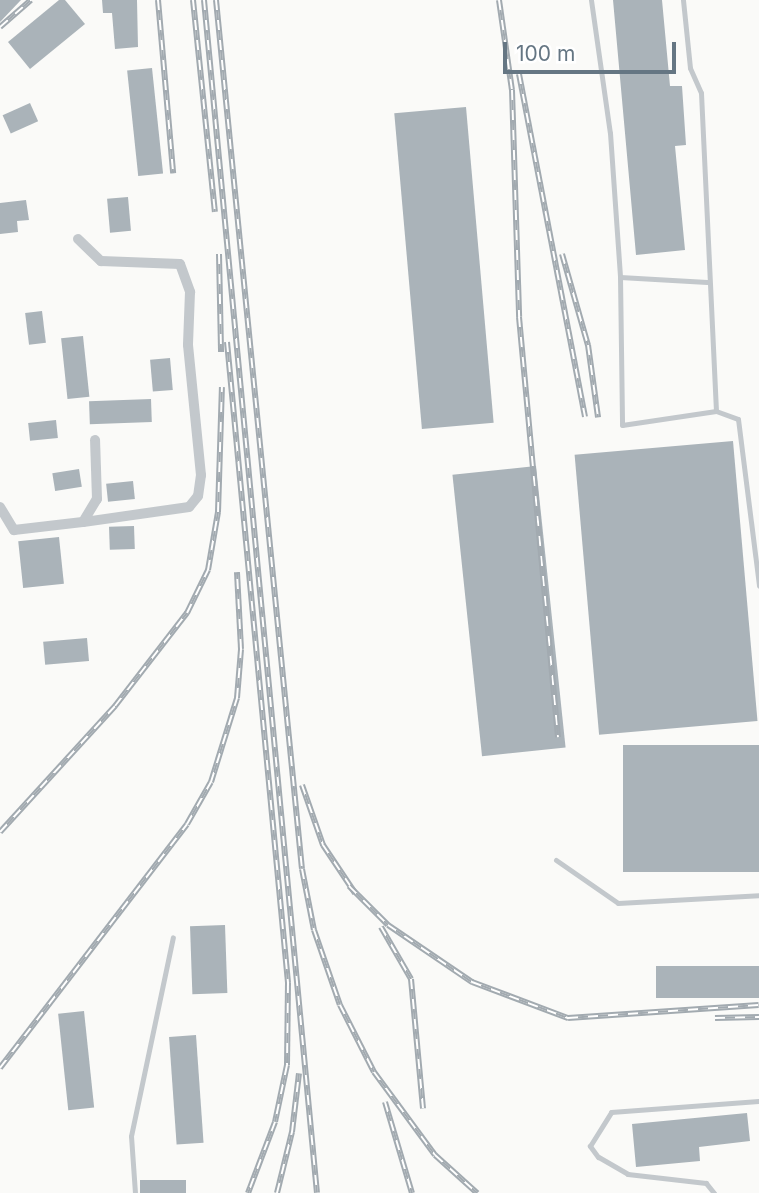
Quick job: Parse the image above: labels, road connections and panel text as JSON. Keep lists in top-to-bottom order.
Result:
{
  "scale_bar": "100 m"
}
